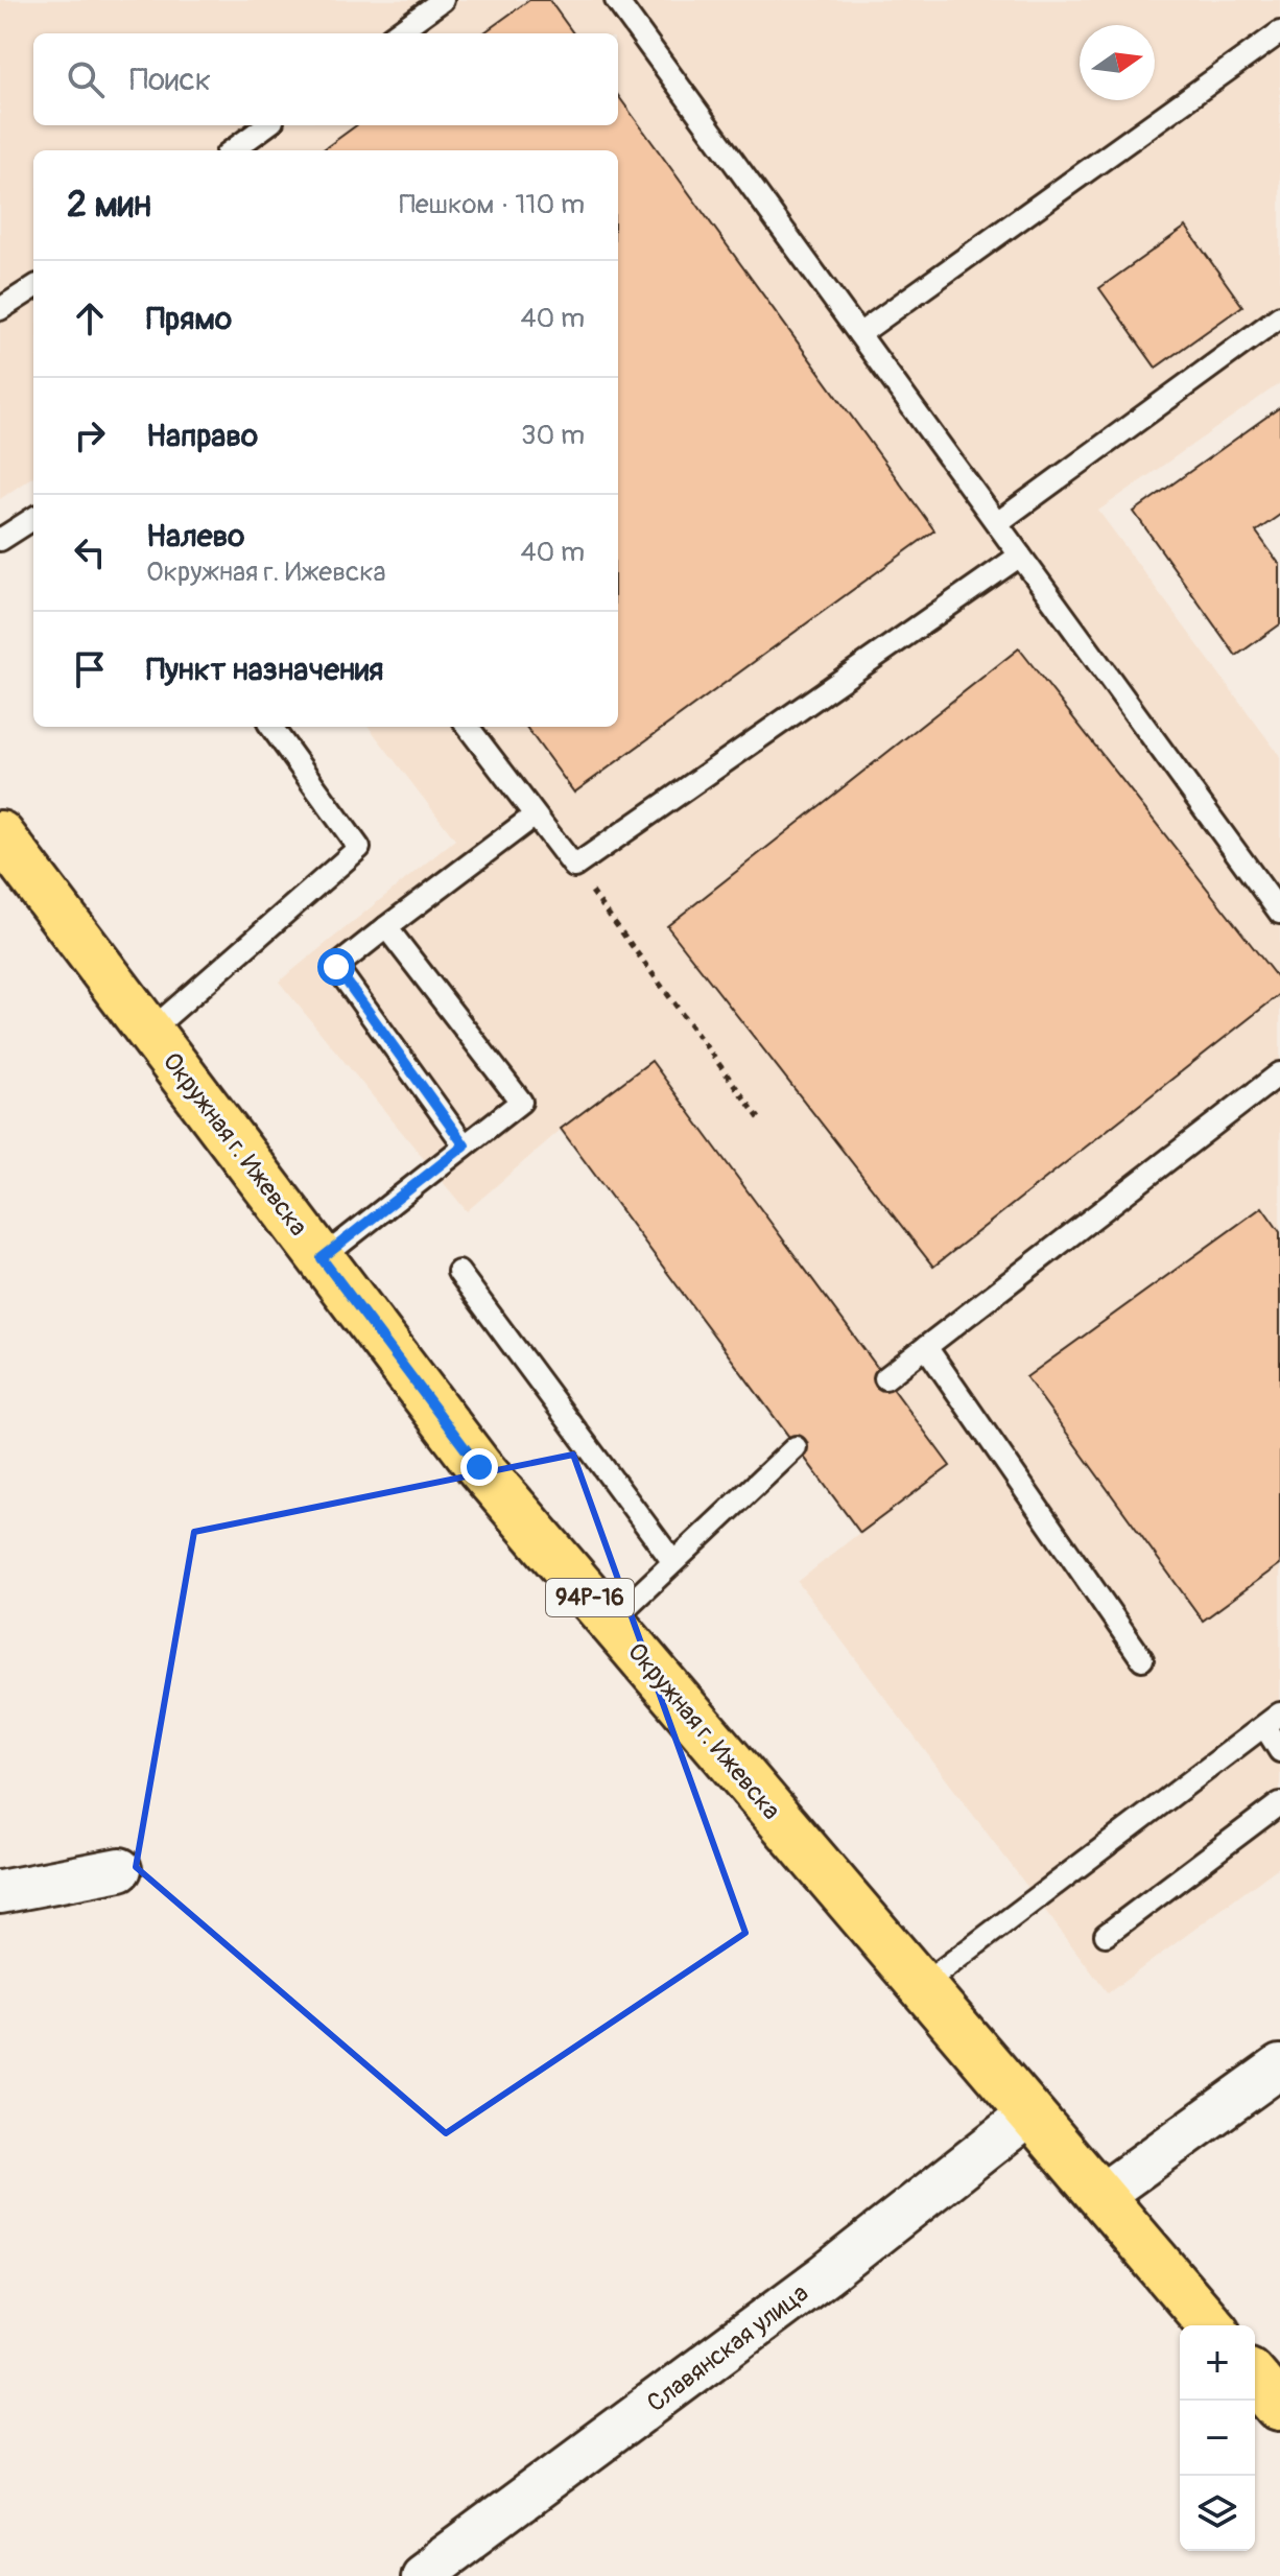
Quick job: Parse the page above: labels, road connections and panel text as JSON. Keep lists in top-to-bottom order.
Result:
{
  "streets": {
    "main road": ["Окружная г. Ижевска", "94Р-16"],
    "street": ["Славянская улица"]
  },
  "crossings": [
    ["Окружная г. Ижевска", "Славянская улица"]
  ],
  "north": "right",
  "page": {
    "search": "Поиск",
    "heading": ["2 мин", "Пешком · 110 m"],
    "list": [
      ["Прямо", "40 m"],
      ["Направо", "30 m"],
      ["Налево", "Окружная г. Ижевска", "40 m"],
      "Пункт назначения"
    ],
    "map_buttons": ["+", "−"]
  }
}
